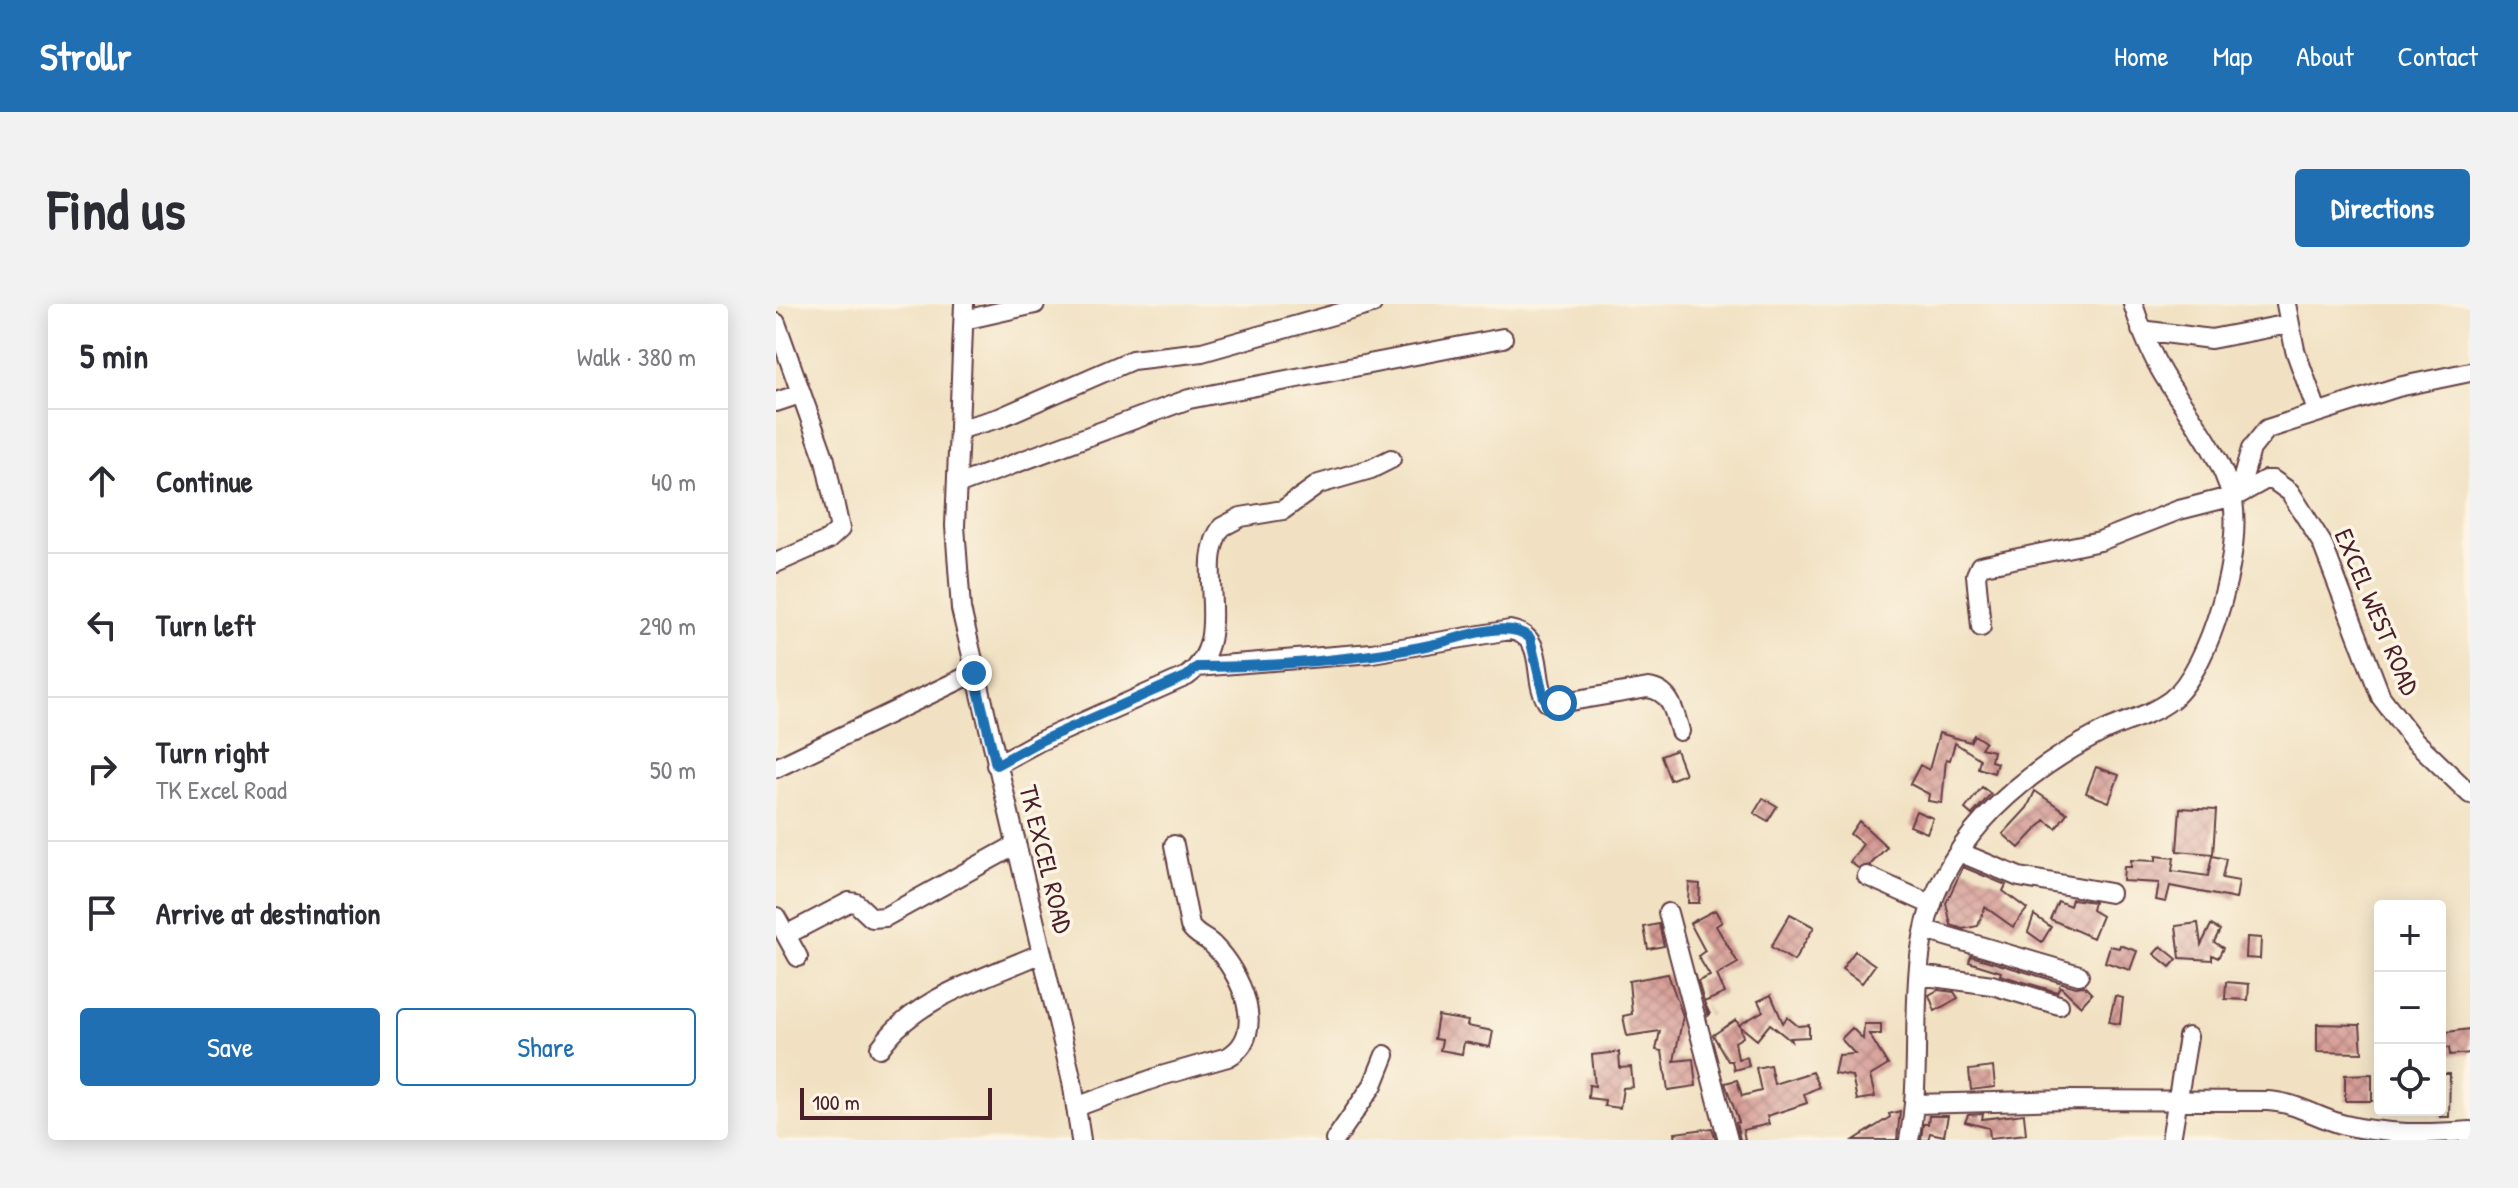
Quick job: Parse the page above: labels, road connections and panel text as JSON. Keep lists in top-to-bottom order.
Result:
{
  "streets": {
    "street": ["EXCEL WEST ROAD", "TK EXCEL ROAD"]
  },
  "scale_bar": "100 m",
  "page": {
    "header": "Strollr",
    "nav": [
      "Home",
      "Map",
      "About",
      "Contact"
    ],
    "buttons": [
      "Directions",
      ["Save", "Share"]
    ],
    "title": "Find us",
    "heading": ["5 min", "Walk · 380 m"],
    "list": [
      ["Continue", "40 m"],
      ["Turn left", "290 m"],
      ["Turn right", "TK Excel Road", "50 m"],
      "Arrive at destination"
    ],
    "map_buttons": ["+", "−"],
    "scale": "100 m"
  }
}
